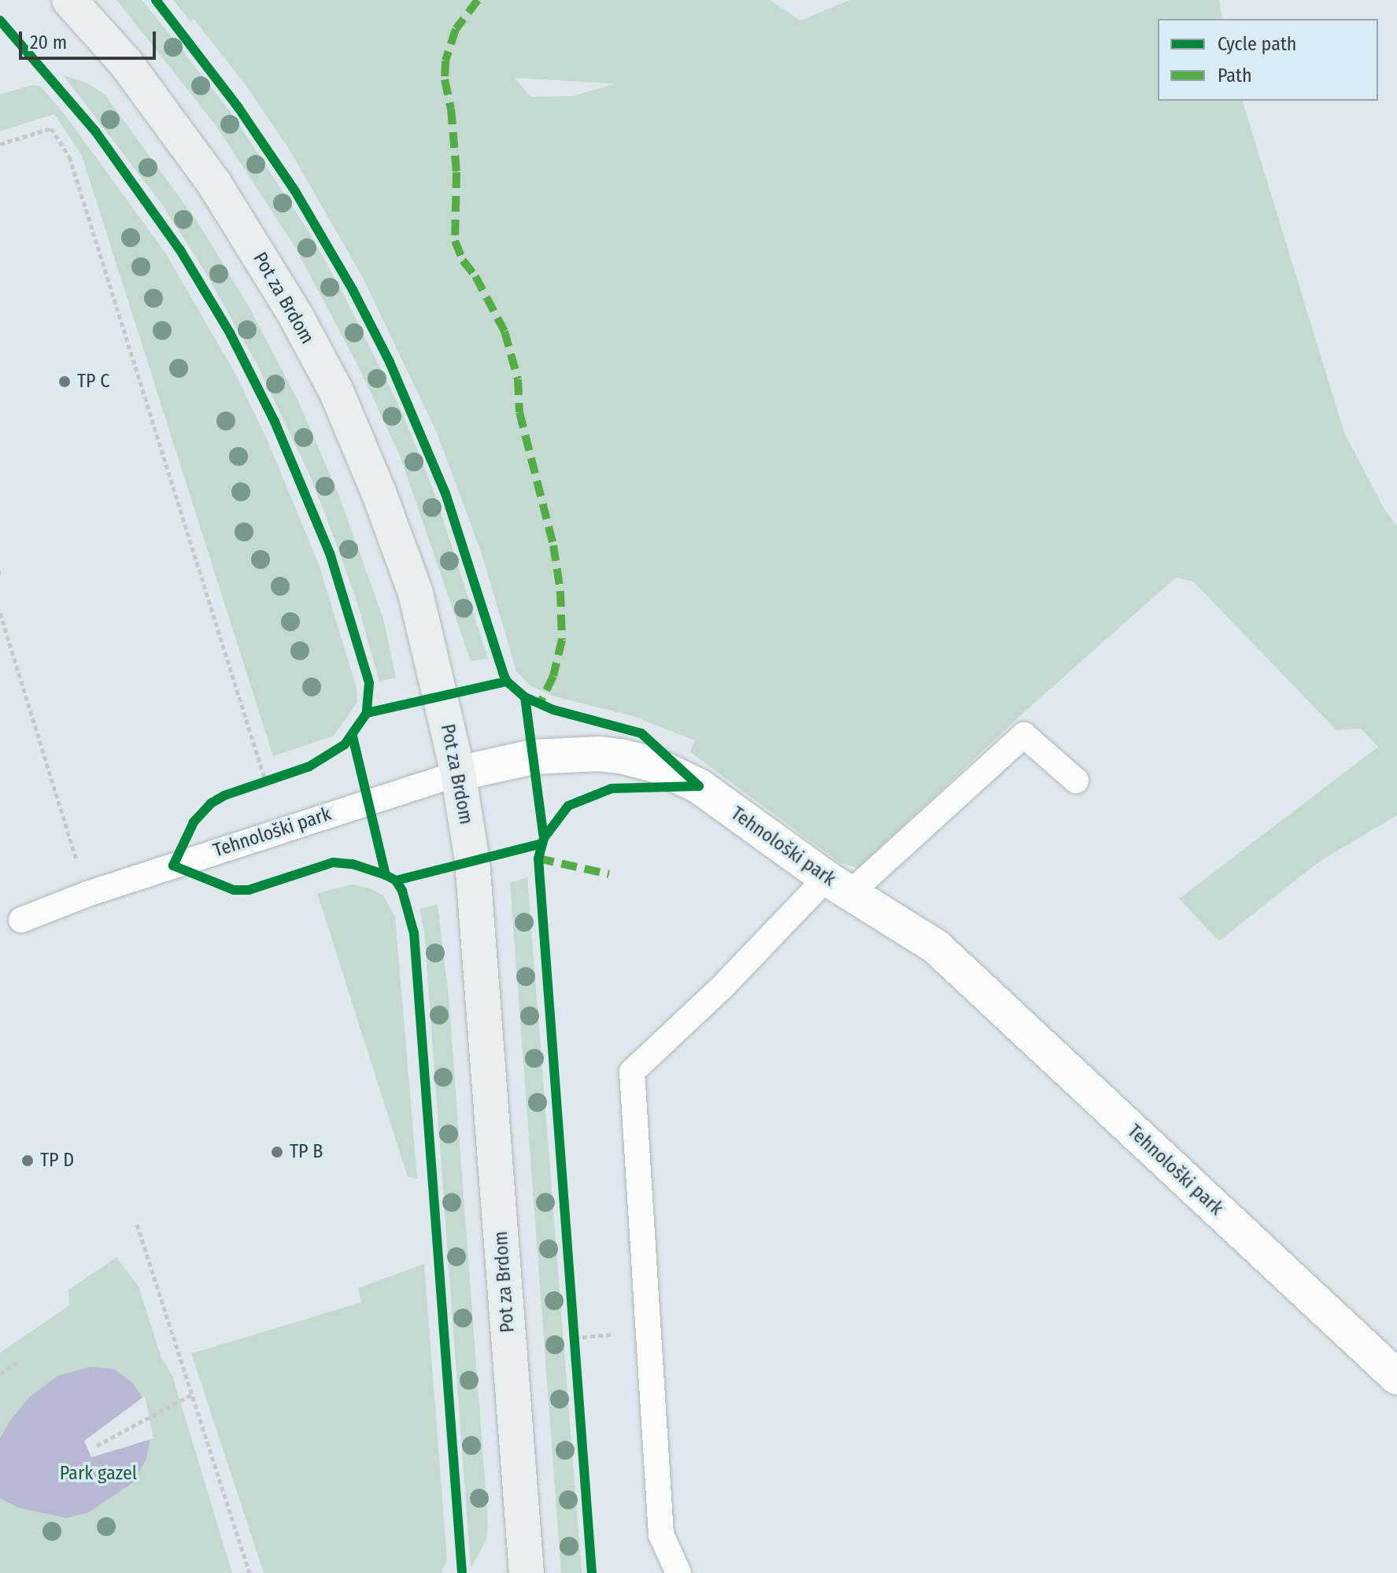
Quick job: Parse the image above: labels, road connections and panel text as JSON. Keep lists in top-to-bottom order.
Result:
{
  "streets": {
    "main road": ["Pot za Brdom"],
    "street": ["Tehnološki park"]
  },
  "crossings": [
    ["Pot za Brdom", "Tehnološki park"]
  ],
  "parks": ["Park gazel"],
  "places": ["TP C", "TP B", "TP D"],
  "legend": ["Cycle path", "Path"],
  "scale_bar": "20 m"
}
